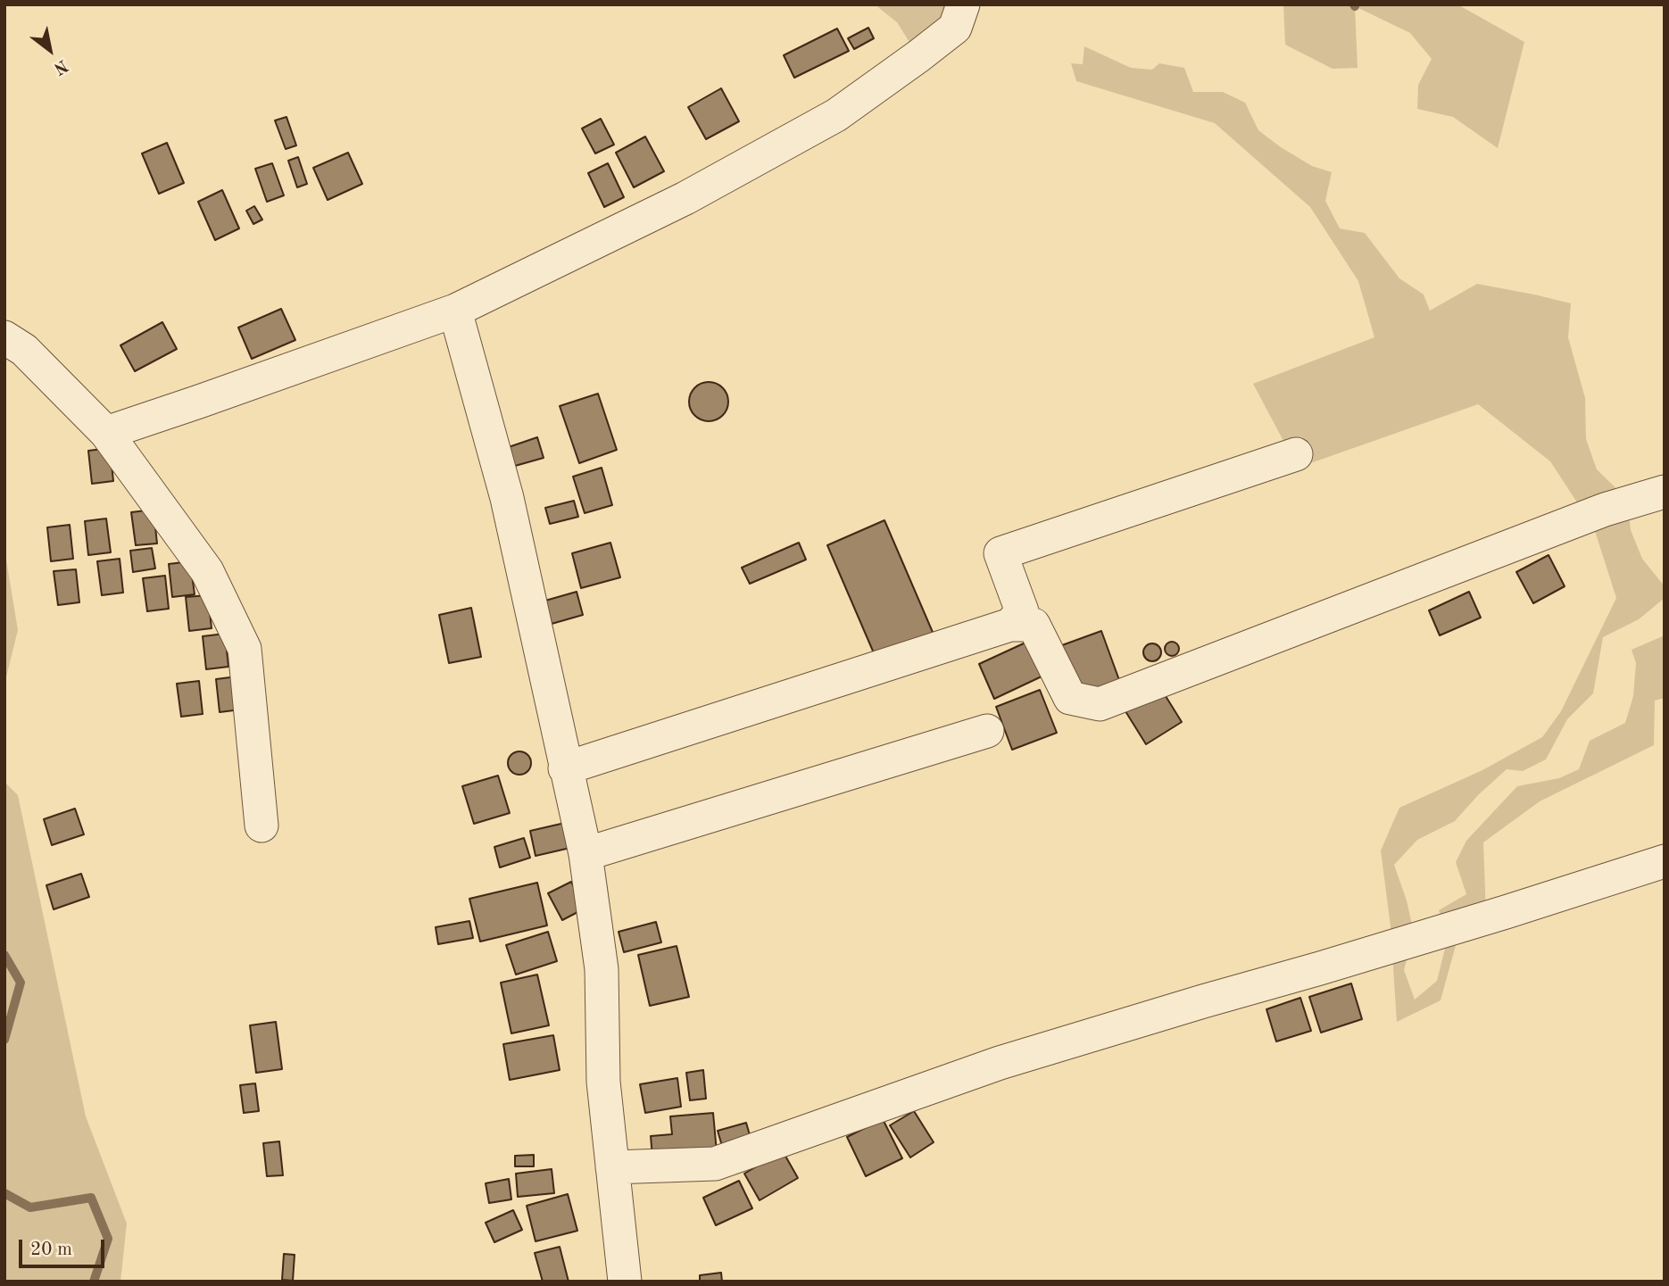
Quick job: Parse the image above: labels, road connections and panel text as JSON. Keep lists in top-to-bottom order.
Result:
{
  "scale_bar": "20 m",
  "north": "bottom right"
}
